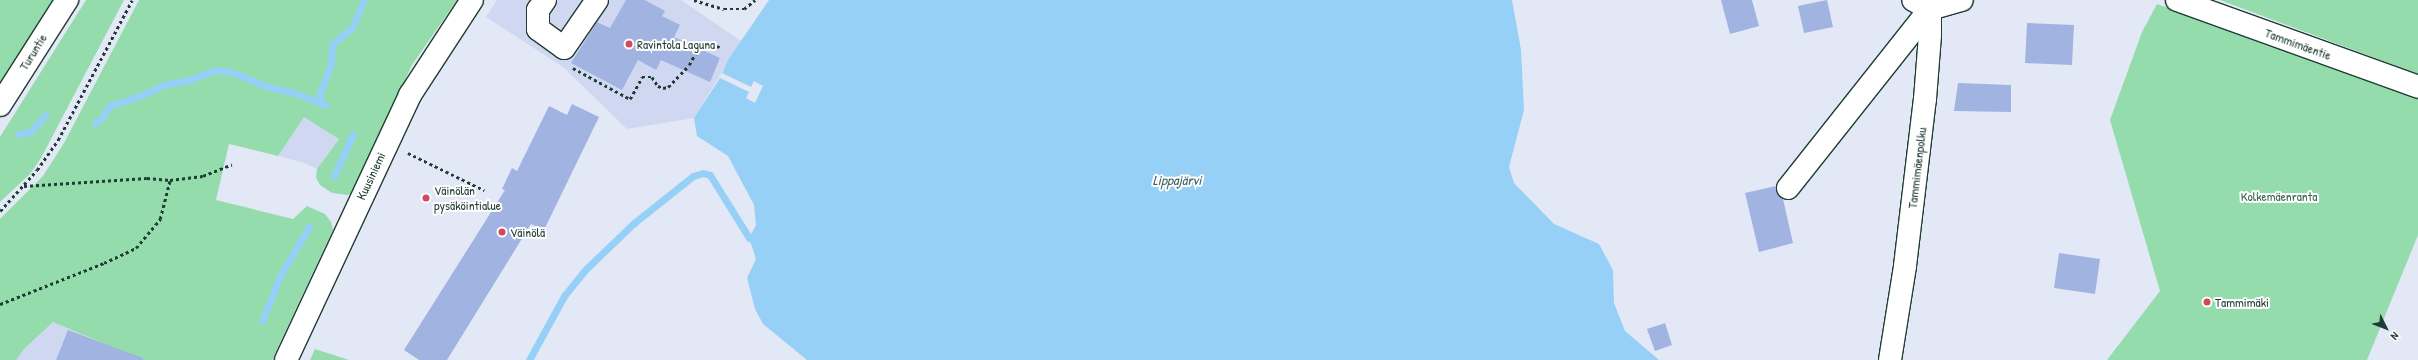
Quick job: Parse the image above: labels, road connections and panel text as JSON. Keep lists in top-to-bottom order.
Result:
{
  "streets": {
    "street": [
      "Tammimäentie",
      "Turuntie",
      "Tammimäenpolku",
      "Kuusiniemi"
    ]
  },
  "water": ["Lippajärvi"],
  "parks": ["Kolkemäenranta"],
  "places": [
    "Ravintola Laguna",
    "Väinölän pysäköintialue",
    "Väinölä",
    "Tammimäki"
  ],
  "north": "bottom right"
}
